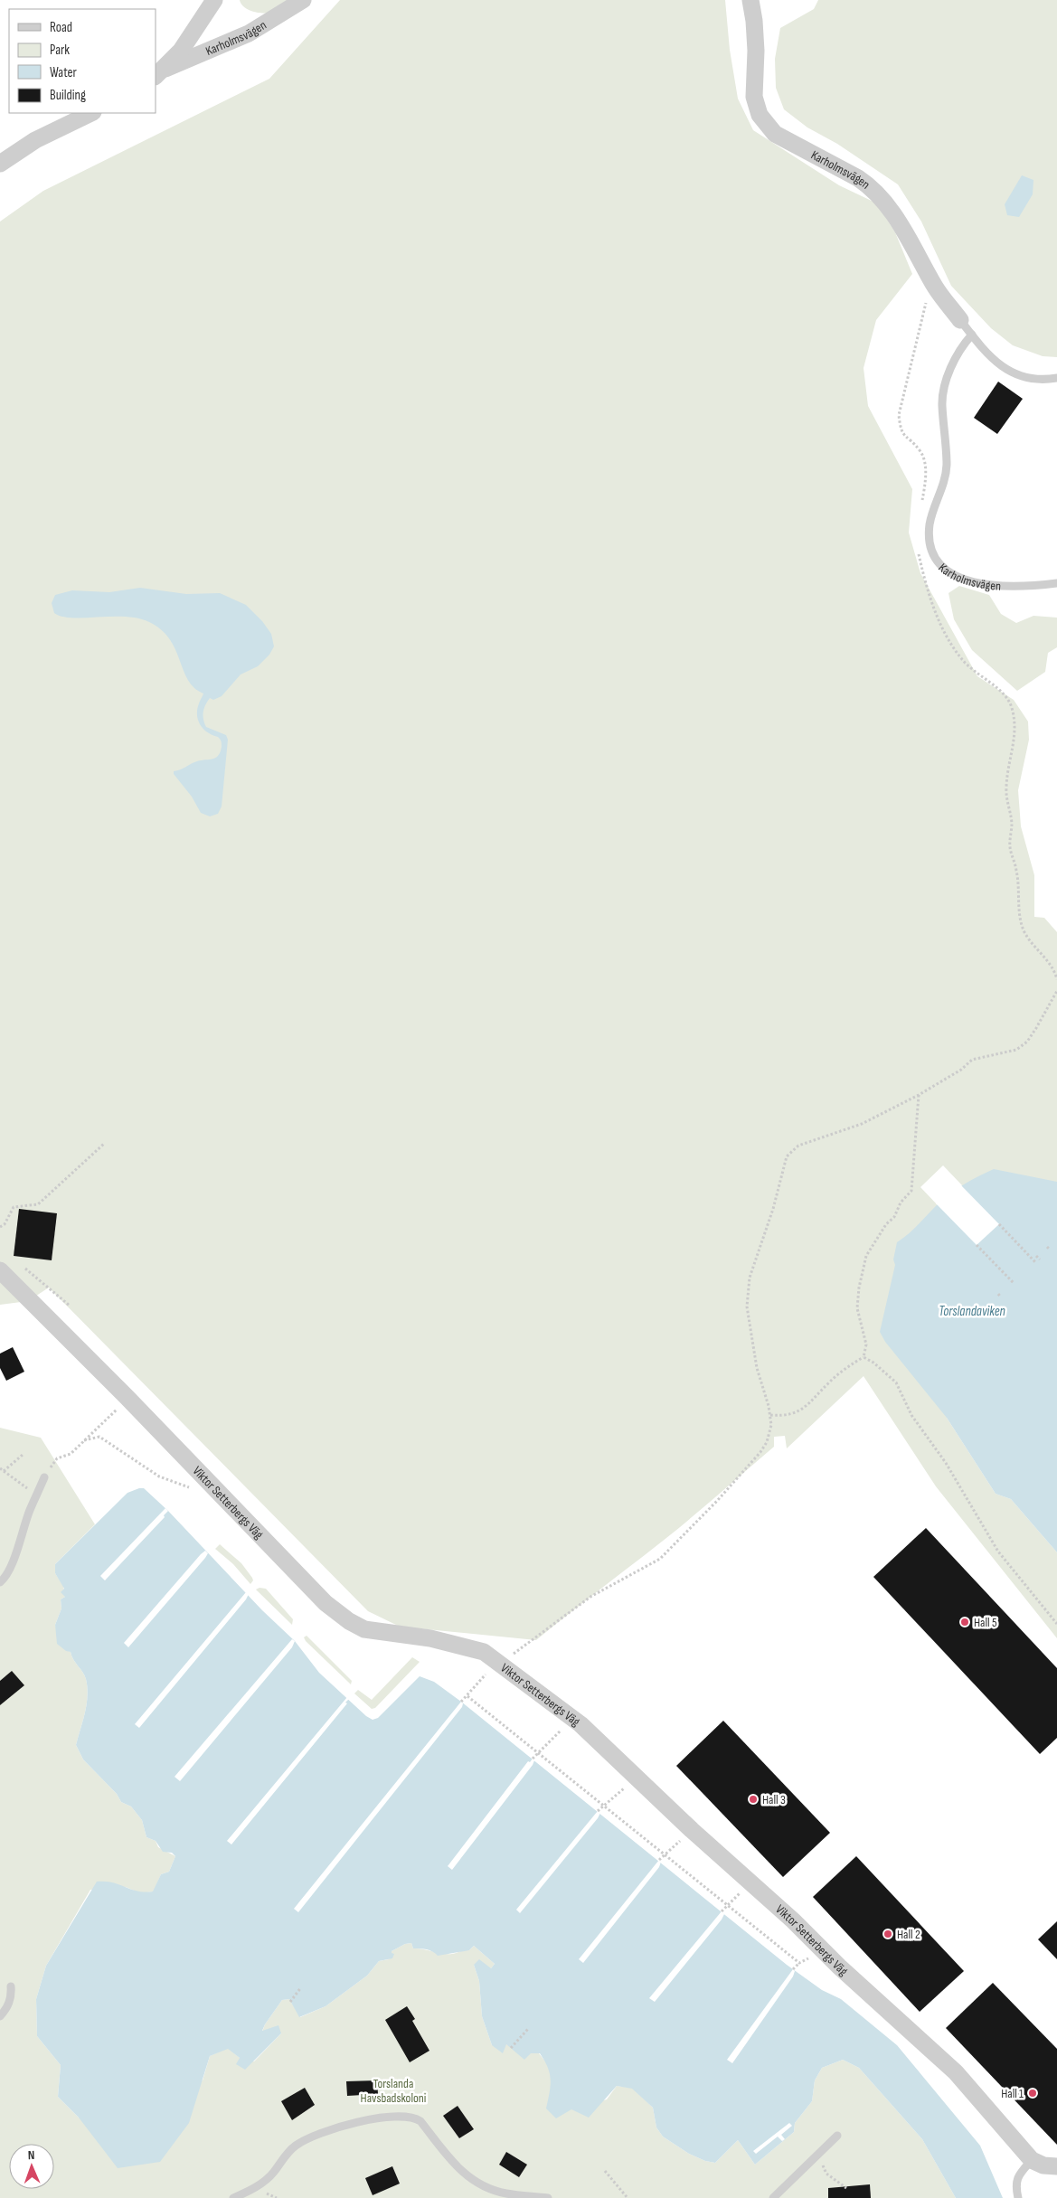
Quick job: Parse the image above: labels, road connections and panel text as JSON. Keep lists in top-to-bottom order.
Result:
{
  "streets": {
    "street": ["Karholmsvägen", "Viktor Setterbergs Väg"]
  },
  "water": ["Torslandaviken"],
  "parks": ["Torslanda Havsbadskoloni"],
  "places": [
    "Hall 5",
    "Hall 3",
    "Hall 2",
    "Hall 1"
  ],
  "legend": [
    "Road",
    "Park",
    "Water",
    "Building"
  ],
  "north": "top"
}
